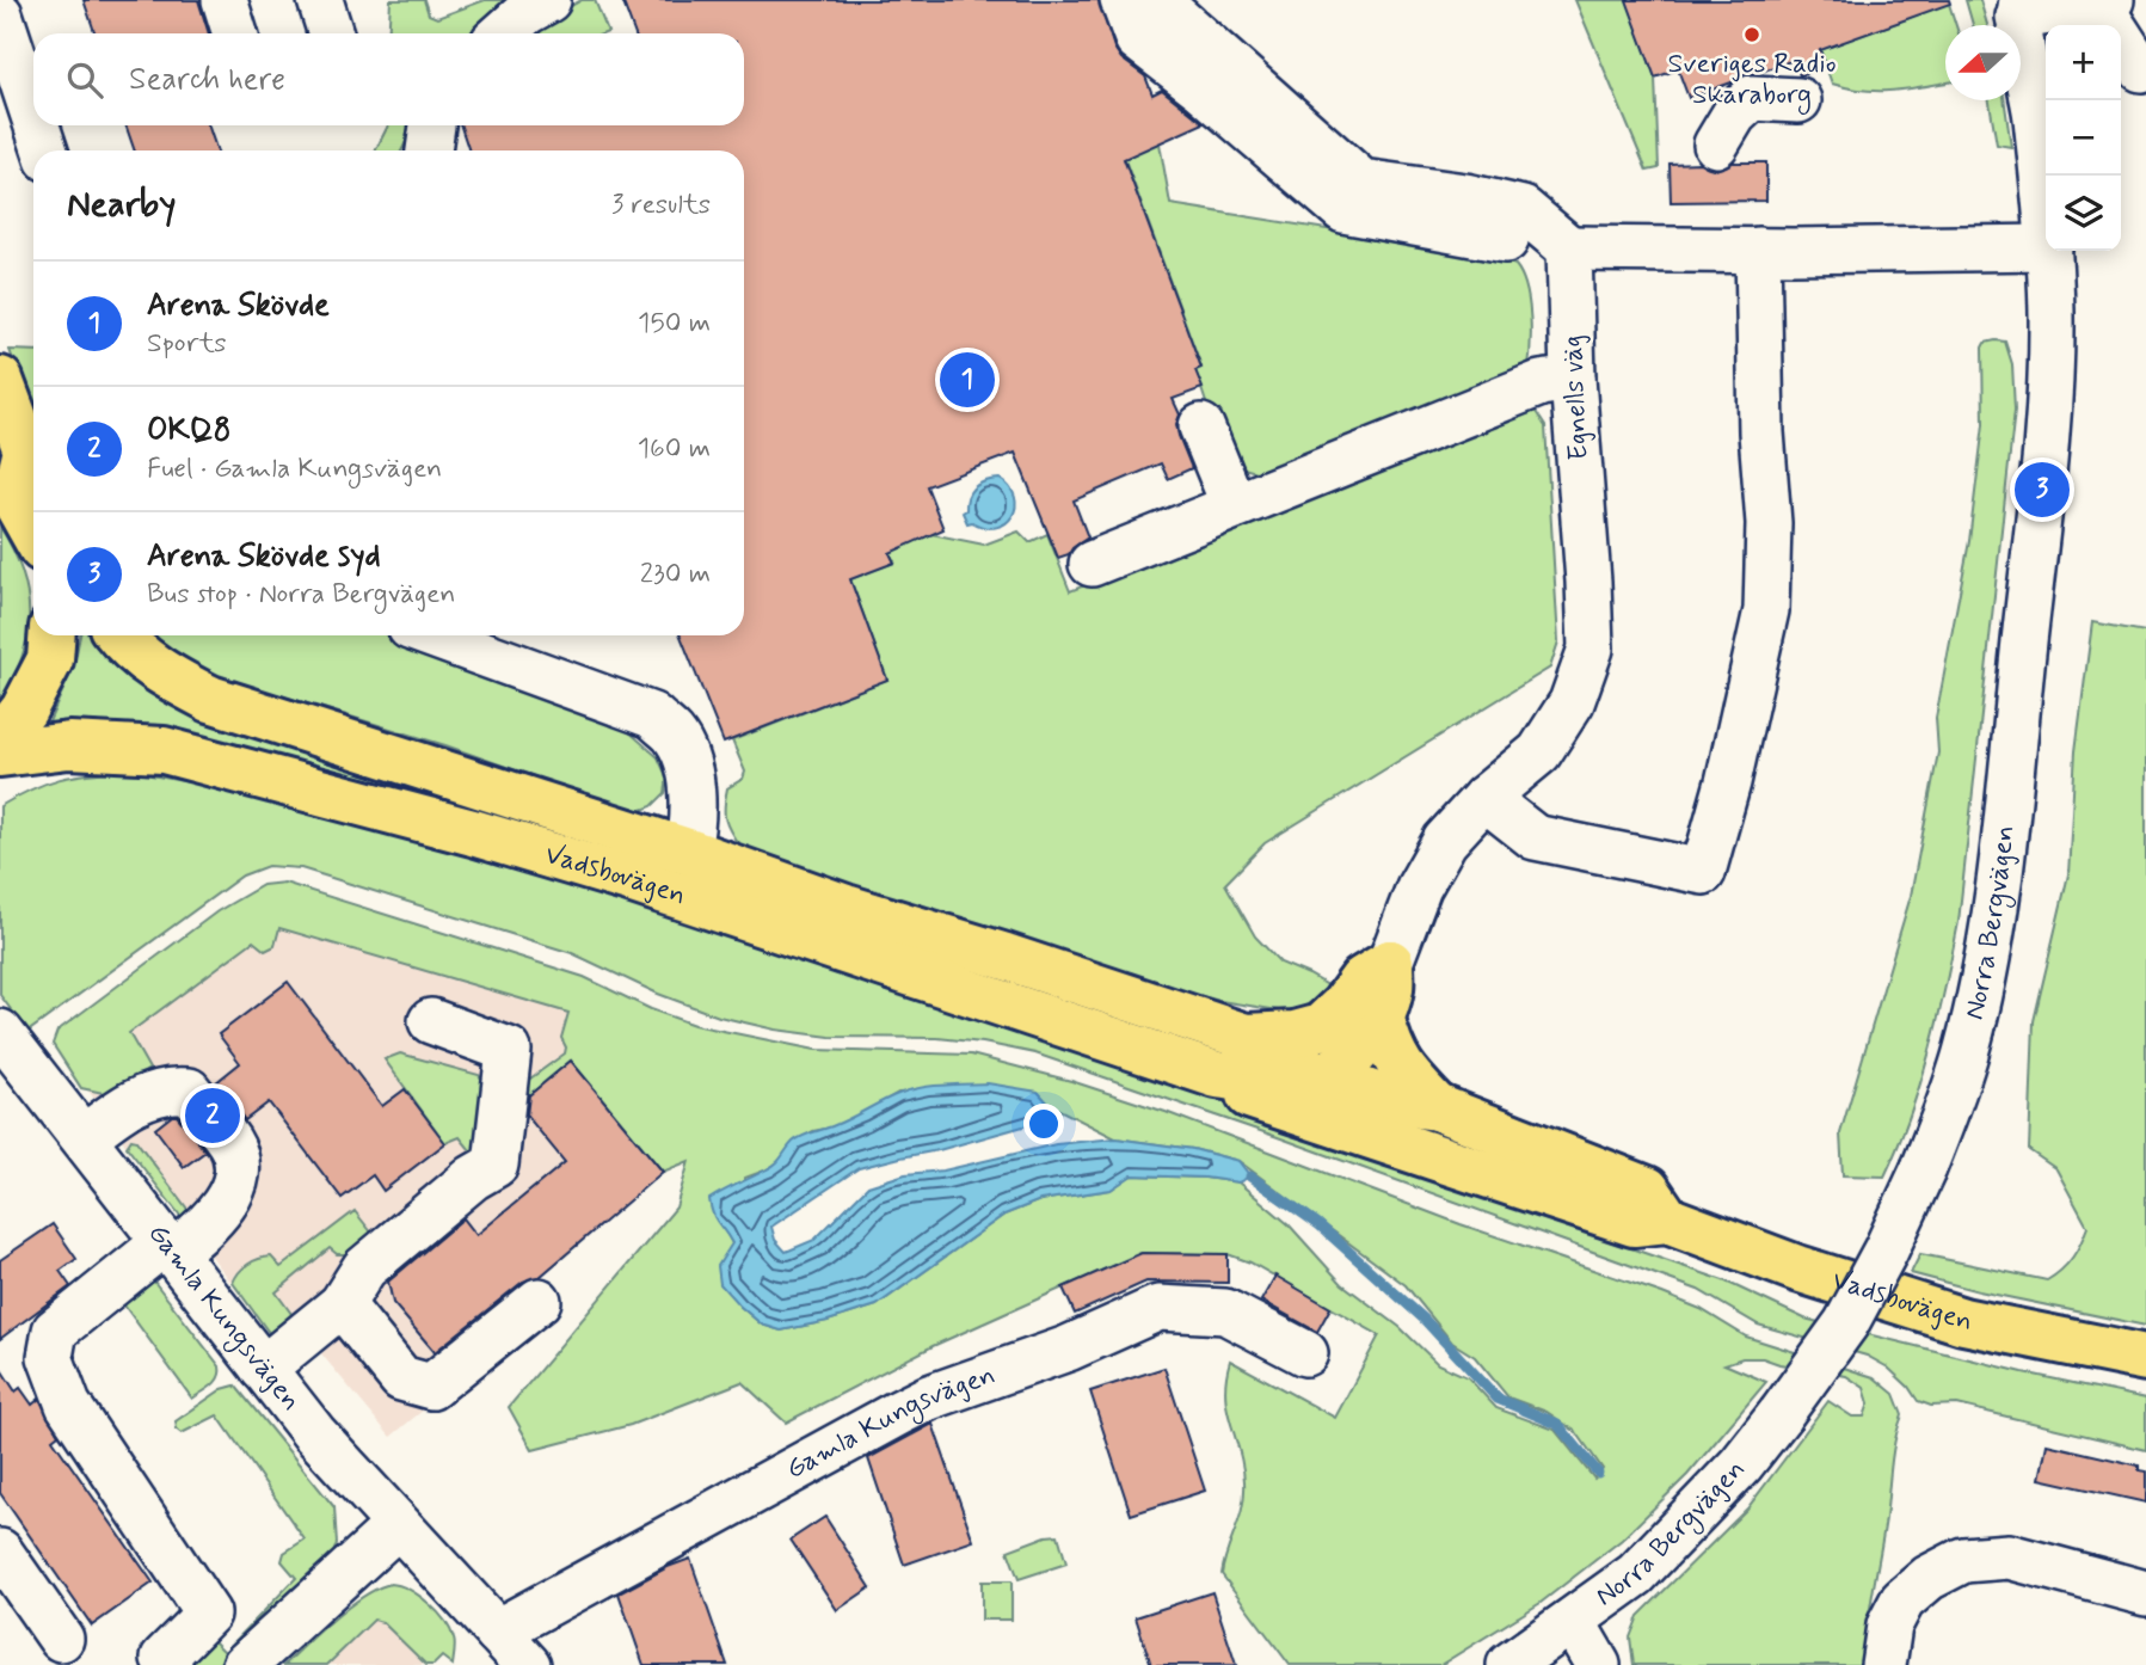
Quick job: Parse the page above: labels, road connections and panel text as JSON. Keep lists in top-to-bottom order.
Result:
{
  "streets": {
    "main road": ["Vadsbovägen"],
    "street": ["Egnells väg", "Norra Bergvägen", "Gamla Kungsvägen"]
  },
  "crossings": [
    ["Egnells väg", "Vadsbovägen"]
  ],
  "places": ["Sveriges Radio Skaraborg"],
  "north": "left",
  "page": {
    "map_buttons": ["+", "−"],
    "search": "Search here",
    "heading": ["Nearby", "3 results"],
    "list": [
      {
        "mark": "1",
        "name": "Arena Skövde",
        "note": "Sports",
        "value": "150 m"
      },
      {
        "mark": "2",
        "name": "OKQ8",
        "note": "Fuel · Gamla Kungsvägen",
        "value": "160 m"
      },
      {
        "mark": "3",
        "name": "Arena Skövde syd",
        "note": "Bus stop · Norra Bergvägen",
        "value": "230 m"
      }
    ],
    "pins": ["1", "3", "2"]
  }
}
